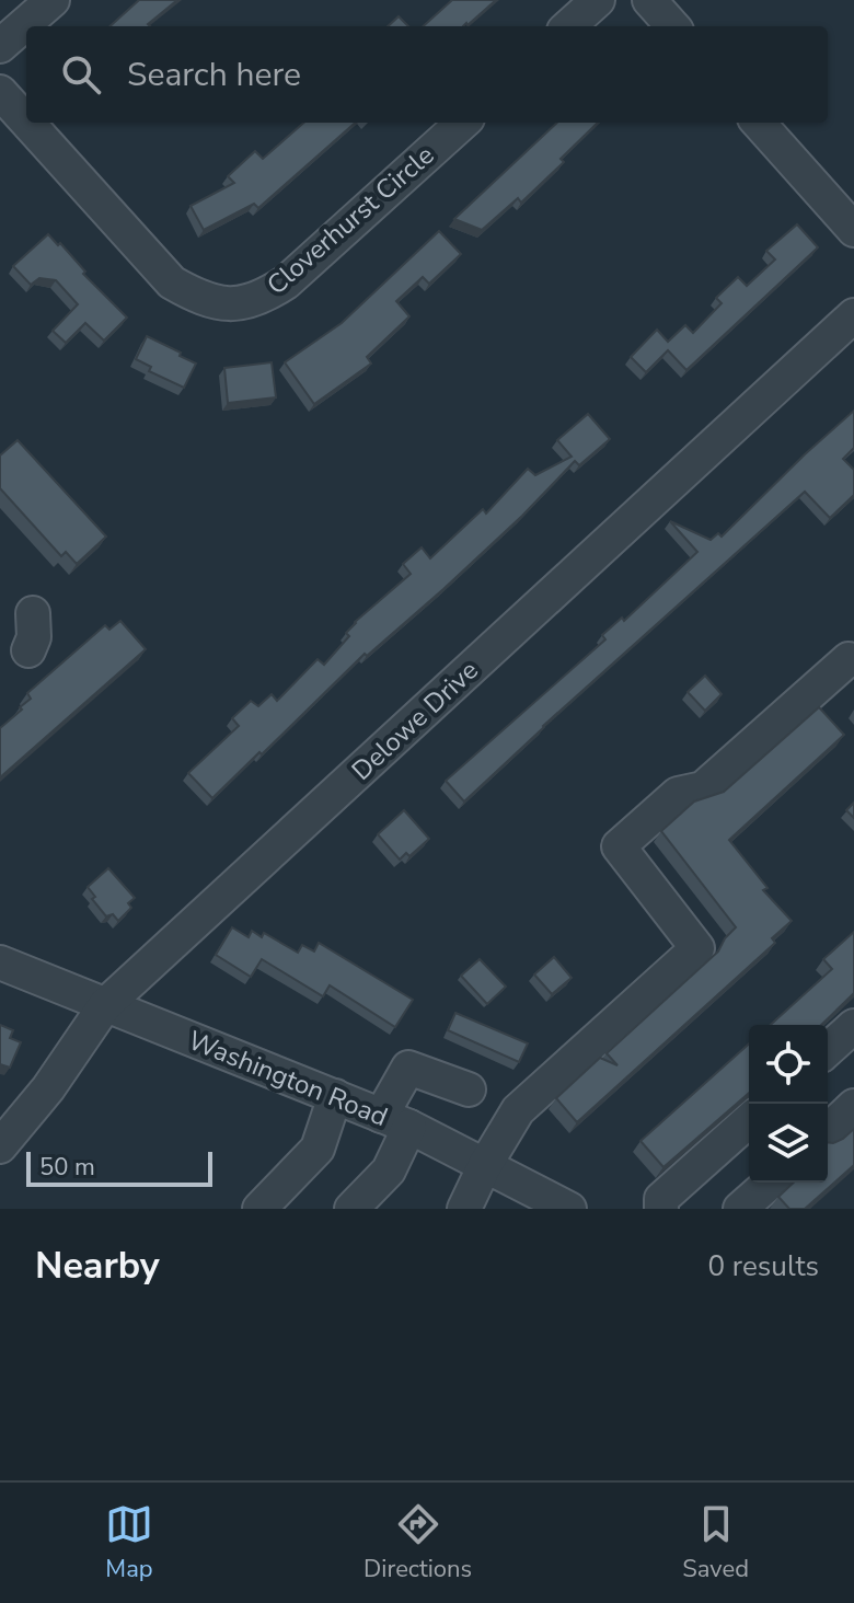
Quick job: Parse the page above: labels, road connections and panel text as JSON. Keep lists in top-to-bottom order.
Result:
{
  "streets": {
    "street": ["Cloverhurst Circle", "Delowe Drive", "Washington Road"]
  },
  "crossings": [
    ["Delowe Drive", "Washington Road"]
  ],
  "scale_bar": "50 m",
  "page": {
    "search": "Search here",
    "scale": "50 m",
    "heading": ["Nearby", "0 results"],
    "nav": ["Map", "Directions", "Saved"]
  }
}
